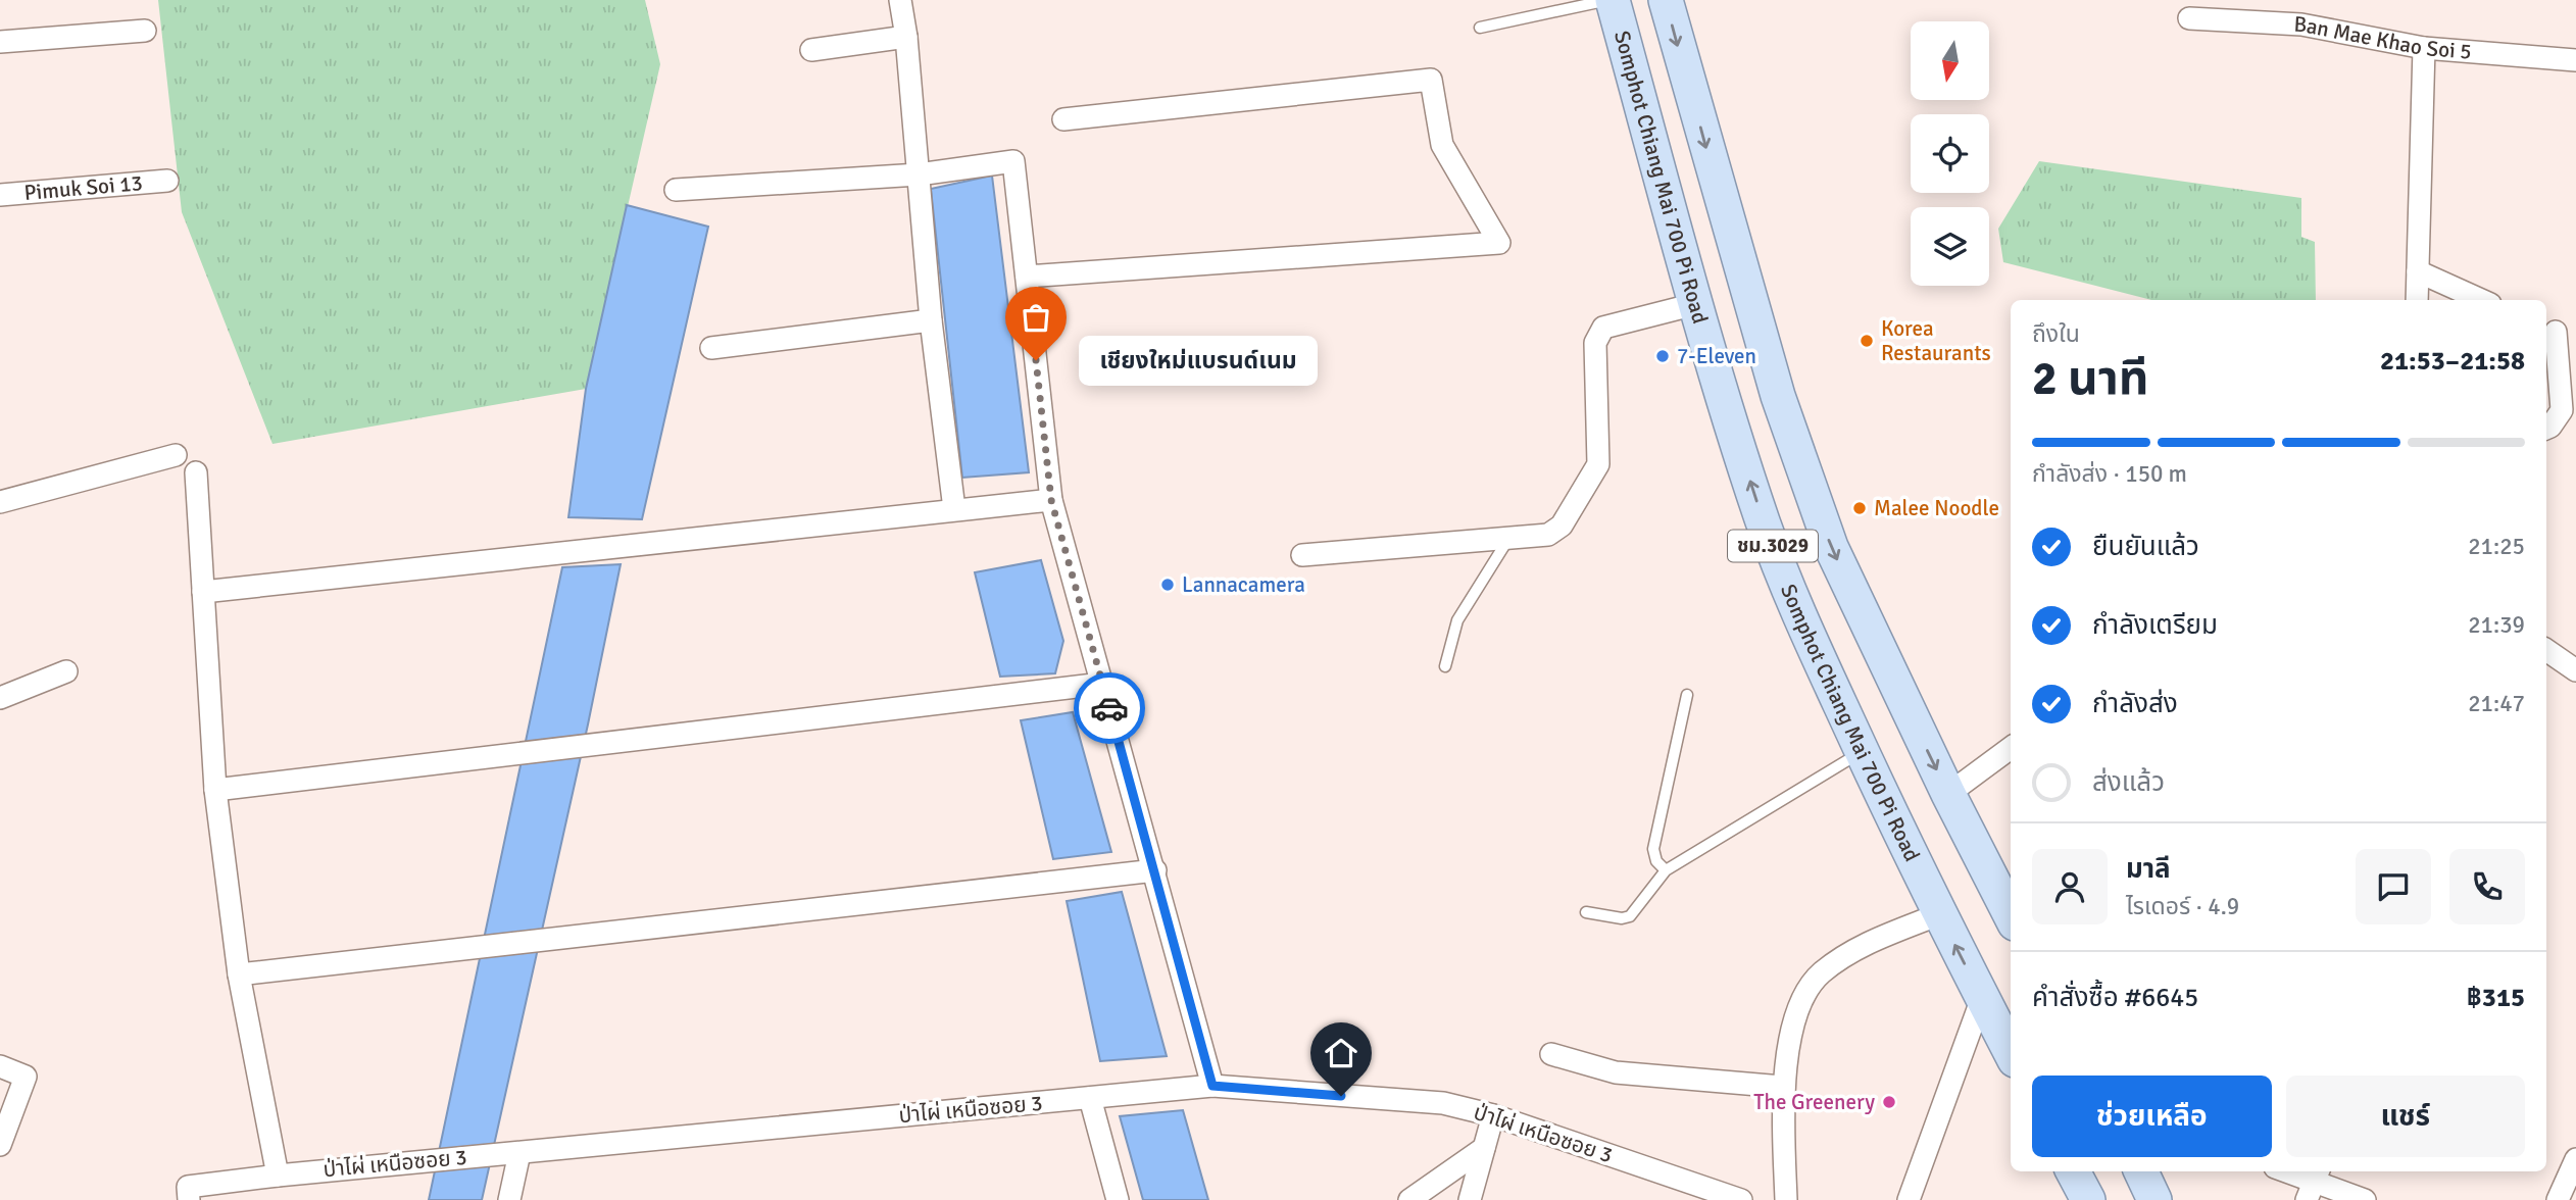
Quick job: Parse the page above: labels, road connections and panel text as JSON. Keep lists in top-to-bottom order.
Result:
{
  "streets": {
    "main road": ["Somphot Chiang Mai 700 Pi Road", "ชม.3029"],
    "street": ["Ban Mae Khao Soi 5", "Pimuk Soi 13", "ป่าไผ่ เหนือซอย 3"]
  },
  "places": [
    "Korea Restaurants",
    "7-Eleven",
    "เชียงใหม่แบรนด์เนม",
    "Malee Noodle",
    "Lannacamera",
    "The Greenery"
  ],
  "north": "bottom",
  "page": {
    "heading": ["2 นาที", "ถึงใน", "21:53–21:58"],
    "panel": [
      "มาลี",
      "ไรเดอร์ · 4.9",
      "คำสั่งซื้อ #6645",
      "฿315"
    ],
    "bubble": "เชียงใหม่แบรนด์เนม",
    "bar": "กำลังส่ง · 150 m",
    "list": [
      ["ยืนยันแล้ว", "21:25"],
      ["กำลังเตรียม", "21:39"],
      ["กำลังส่ง", "21:47"],
      "ส่งแล้ว"
    ],
    "buttons": ["ช่วยเหลือ", "แชร์"]
  }
}
